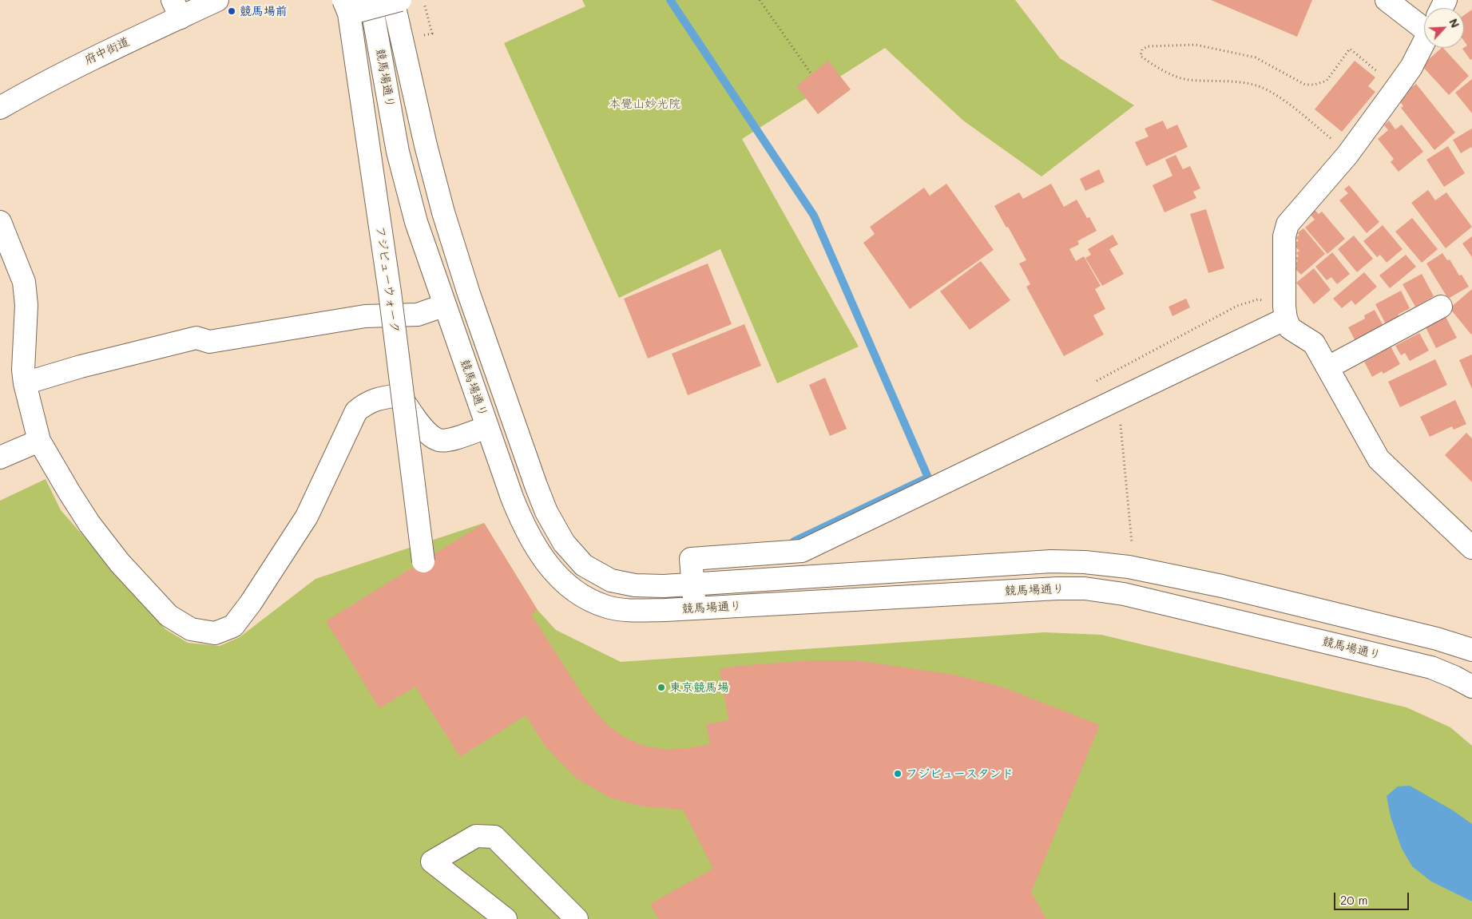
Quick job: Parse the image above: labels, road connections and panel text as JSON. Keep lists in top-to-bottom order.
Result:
{
  "streets": {
    "street": ["府中街道", "競馬場通り", "フジビューウォーク"]
  },
  "parks": ["本覺山妙光院"],
  "places": ["競馬場前", "東京競馬場", "フジビュースタンド"],
  "scale_bar": "20 m",
  "north": "top right"
}
